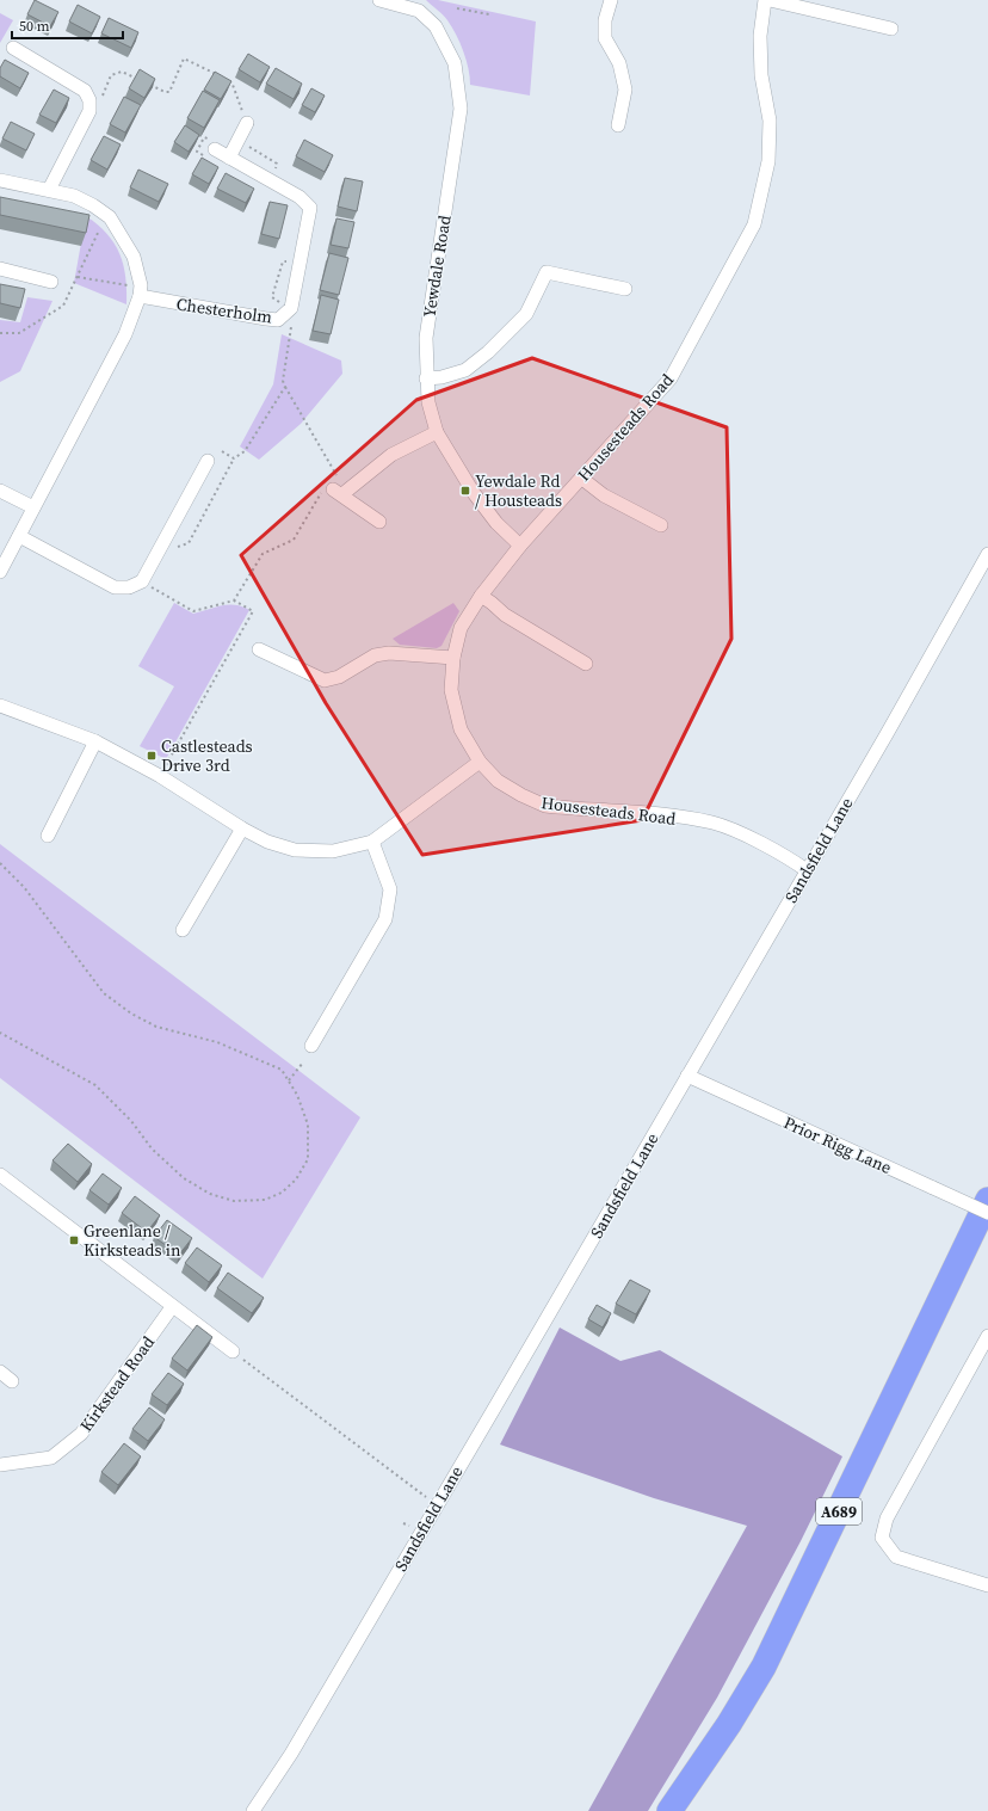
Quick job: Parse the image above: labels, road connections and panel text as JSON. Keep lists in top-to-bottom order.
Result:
{
  "streets": {
    "highway": ["A689"],
    "street": [
      "Yewdale Road",
      "Chesterholm",
      "Housesteads Road",
      "Sandsfield Lane",
      "Prior Rigg Lane",
      "Kirkstead Road"
    ]
  },
  "crossings": [
    ["Yewdale Road", "Housesteads Road"],
    ["Housesteads Road", "Sandsfield Lane"],
    ["Sandsfield Lane", "Prior Rigg Lane"]
  ],
  "places": {
    "transit": ["Yewdale Rd / Housteads", "Castlesteads Drive 3rd", "Greenlane / Kirksteads in"]
  },
  "scale_bar": "50 m"
}
